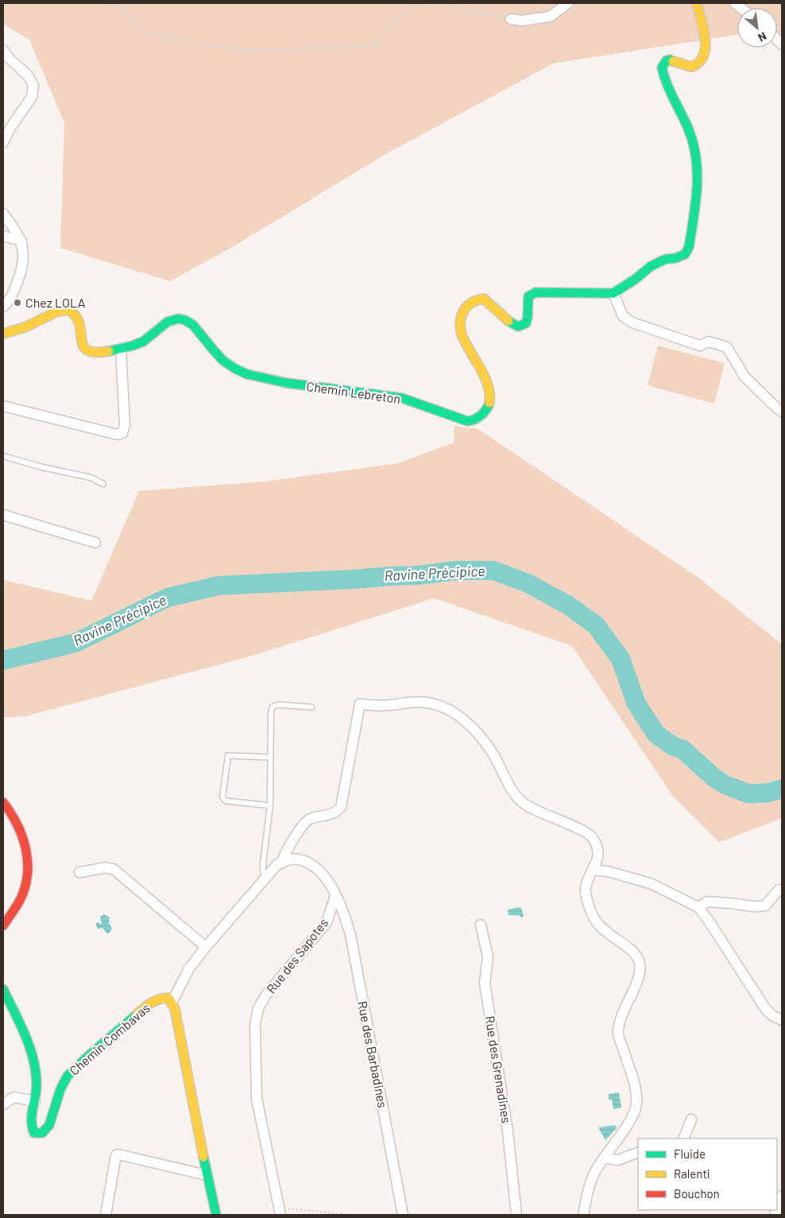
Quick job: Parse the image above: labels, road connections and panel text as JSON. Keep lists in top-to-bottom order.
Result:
{
  "streets": {
    "street": [
      "Chemin Lebreton",
      "Rue des Sapotes",
      "Chemin Combavas",
      "Rue des Barbadines",
      "Rue des Grenadines"
    ]
  },
  "crossings": [
    ["Rue des Sapotes", "Rue des Barbadines"]
  ],
  "water": ["Ravine Précipice"],
  "places": ["Chez LOLA"],
  "legend": ["Fluide", "Ralenti", "Bouchon"],
  "north": "bottom right"
}
